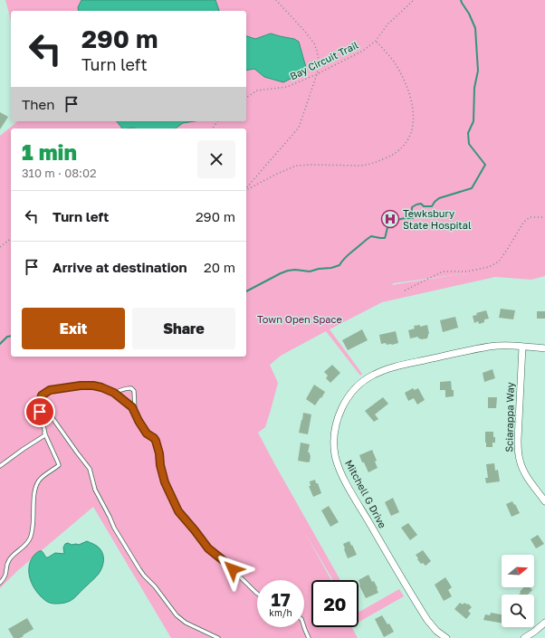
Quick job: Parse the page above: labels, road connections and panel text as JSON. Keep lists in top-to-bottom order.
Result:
{
  "streets": {
    "street": ["Sciarappa Way", "Mitchell G Drive"],
    "path": ["Bay Circuit Trail"]
  },
  "crossings": [
    ["Sciarappa Way", "Mitchell G Drive"]
  ],
  "parks": ["Town Open Space"],
  "places": {
    "hospital": ["Tewksbury State Hospital"]
  },
  "north": "right",
  "page": {
    "turn": ["290 m", "Turn left"],
    "then": "Then",
    "heading": ["1 min", "310 m · 08:02"],
    "list": [
      {
        "name": "Turn left",
        "value": "290 m"
      },
      {
        "name": "Arrive at destination",
        "value": "20 m"
      }
    ],
    "buttons": ["Exit", "Share"],
    "speed": "17 km/h",
    "limit": "20"
  }
}
